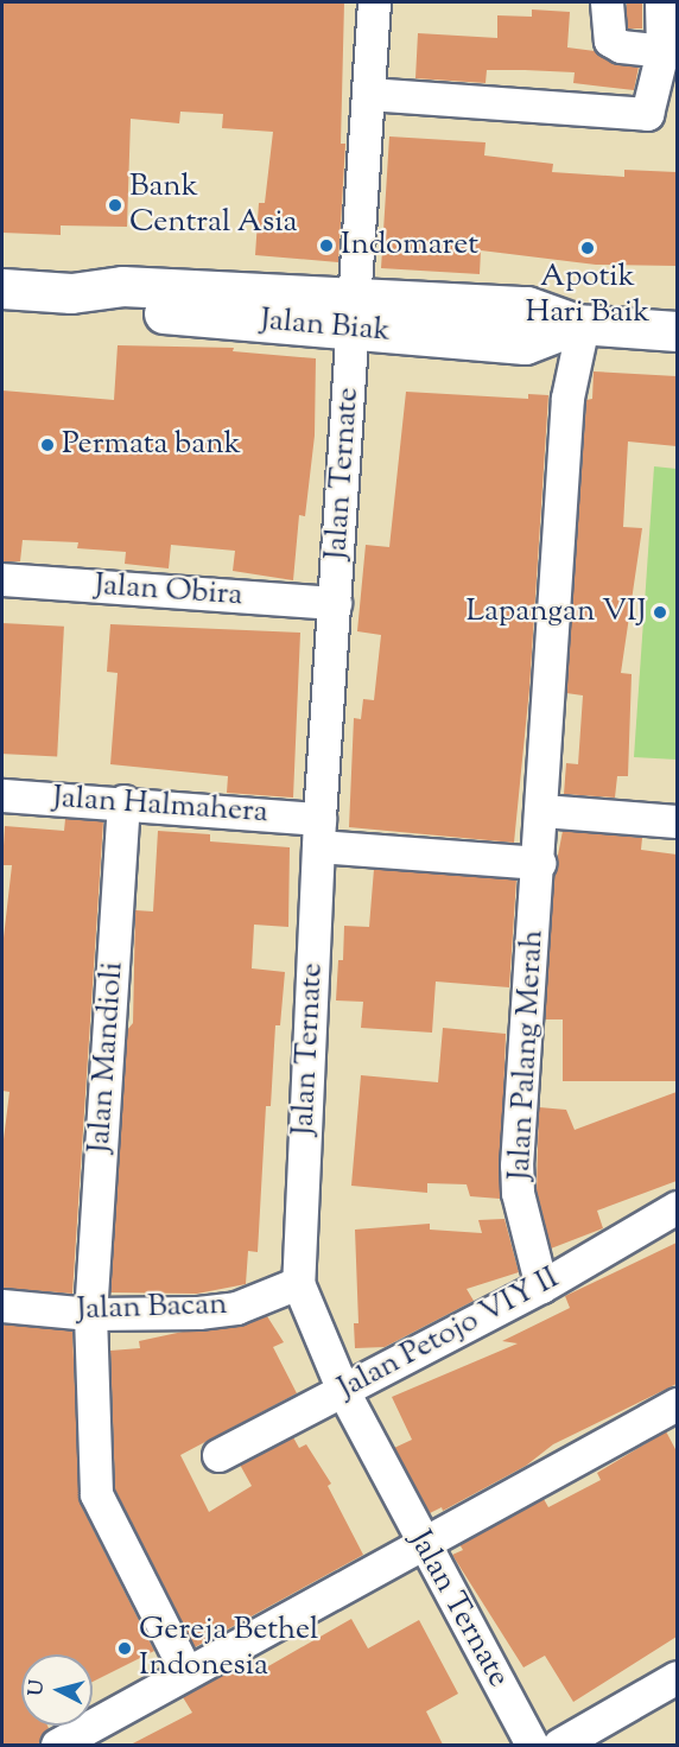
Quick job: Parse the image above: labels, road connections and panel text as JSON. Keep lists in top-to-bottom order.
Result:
{
  "streets": {
    "main road": ["Jalan Biak"],
    "street": [
      "Jalan Ternate",
      "Jalan Obira",
      "Jalan Halmahera",
      "Jalan Palang Merah",
      "Jalan Mandioli",
      "Jalan Bacan",
      "Jalan Petojo VIY II"
    ]
  },
  "crossings": [
    ["Jalan Biak", "Jalan Ternate"],
    ["Jalan Biak", "Jalan Palang Merah"],
    ["Jalan Ternate", "Jalan Obira"],
    ["Jalan Ternate", "Jalan Halmahera"],
    ["Jalan Ternate", "Jalan Bacan"],
    ["Jalan Ternate", "Jalan Petojo VIY II"],
    ["Jalan Halmahera", "Jalan Mandioli"],
    ["Jalan Palang Merah", "Jalan Petojo VIY II"],
    ["Jalan Mandioli", "Jalan Bacan"]
  ],
  "places": [
    "Bank Central Asia",
    "Indomaret",
    "Apotik Hari Baik",
    "Permata bank",
    "Lapangan VIJ",
    "Gereja Bethel Indonesia"
  ],
  "north": "left"
}
